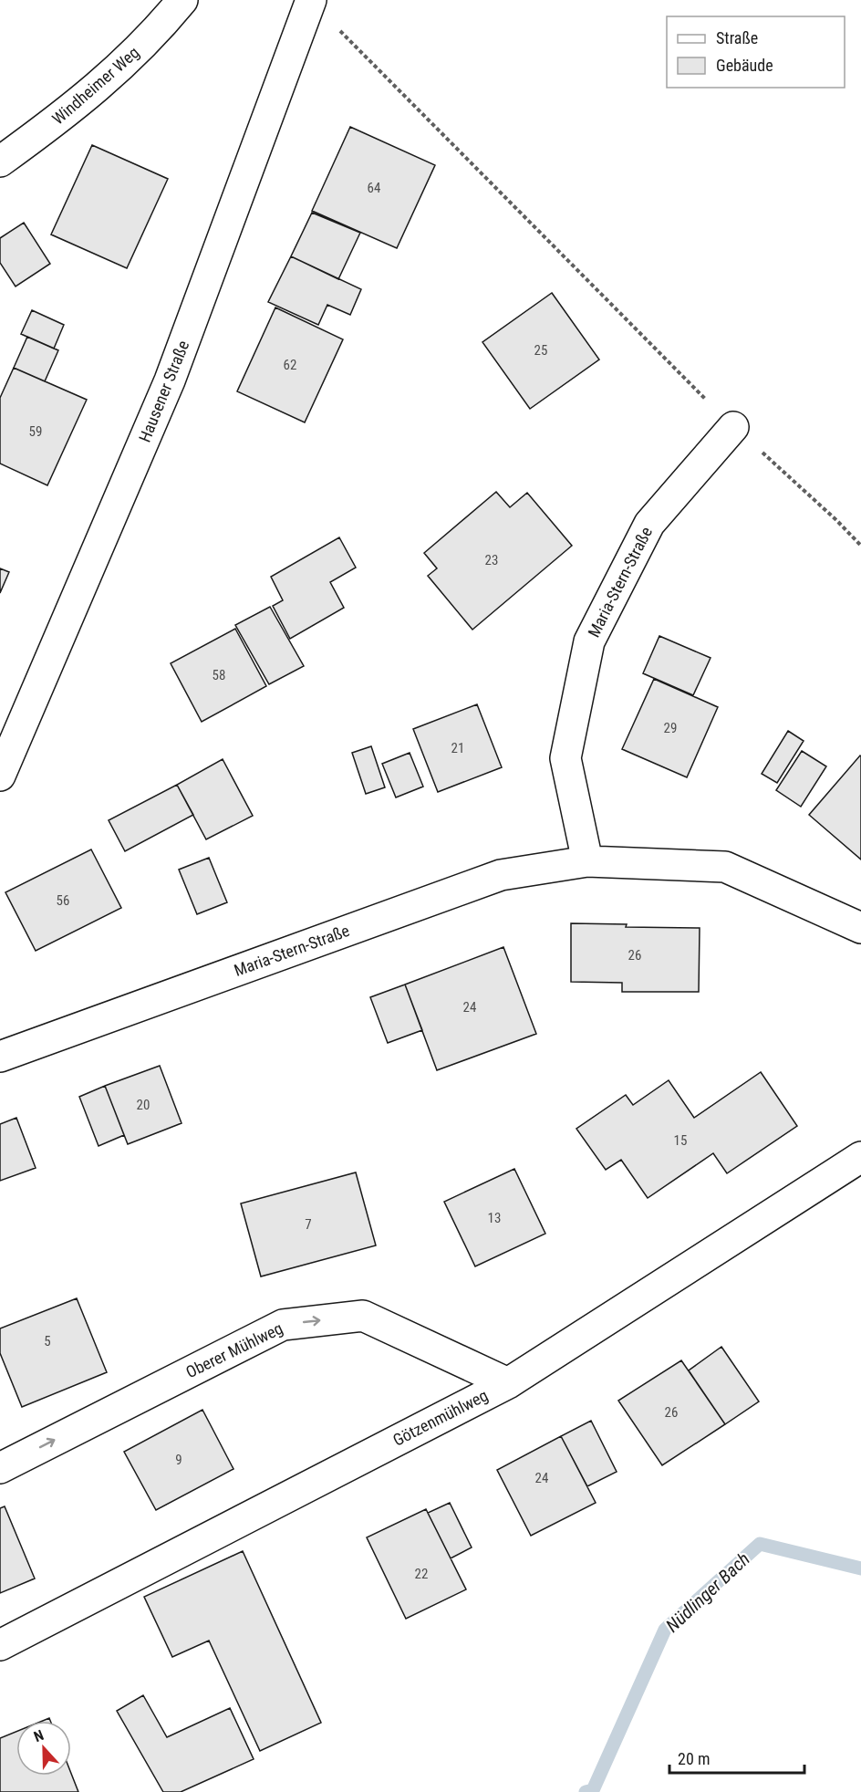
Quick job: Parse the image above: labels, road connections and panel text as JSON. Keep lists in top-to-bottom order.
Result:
{
  "streets": {
    "street": [
      "Windheimer Weg",
      "Hausener Straße",
      "Maria-Stern-Straße",
      "Oberer Mühlweg",
      "Götzenmühlweg"
    ]
  },
  "crossings": [
    ["Oberer Mühlweg", "Götzenmühlweg"]
  ],
  "one_way": ["Oberer Mühlweg"],
  "water": ["Nüdlinger Bach"],
  "house_numbers": [
    "64",
    "25",
    "62",
    "59",
    "23",
    "58",
    "29",
    "21",
    "56",
    "26",
    "24",
    "20",
    "15",
    "13",
    "7",
    "5",
    "26",
    "9",
    "24",
    "22"
  ],
  "legend": ["Straße", "Gebäude"],
  "scale_bar": "20 m",
  "north": "top"
}
